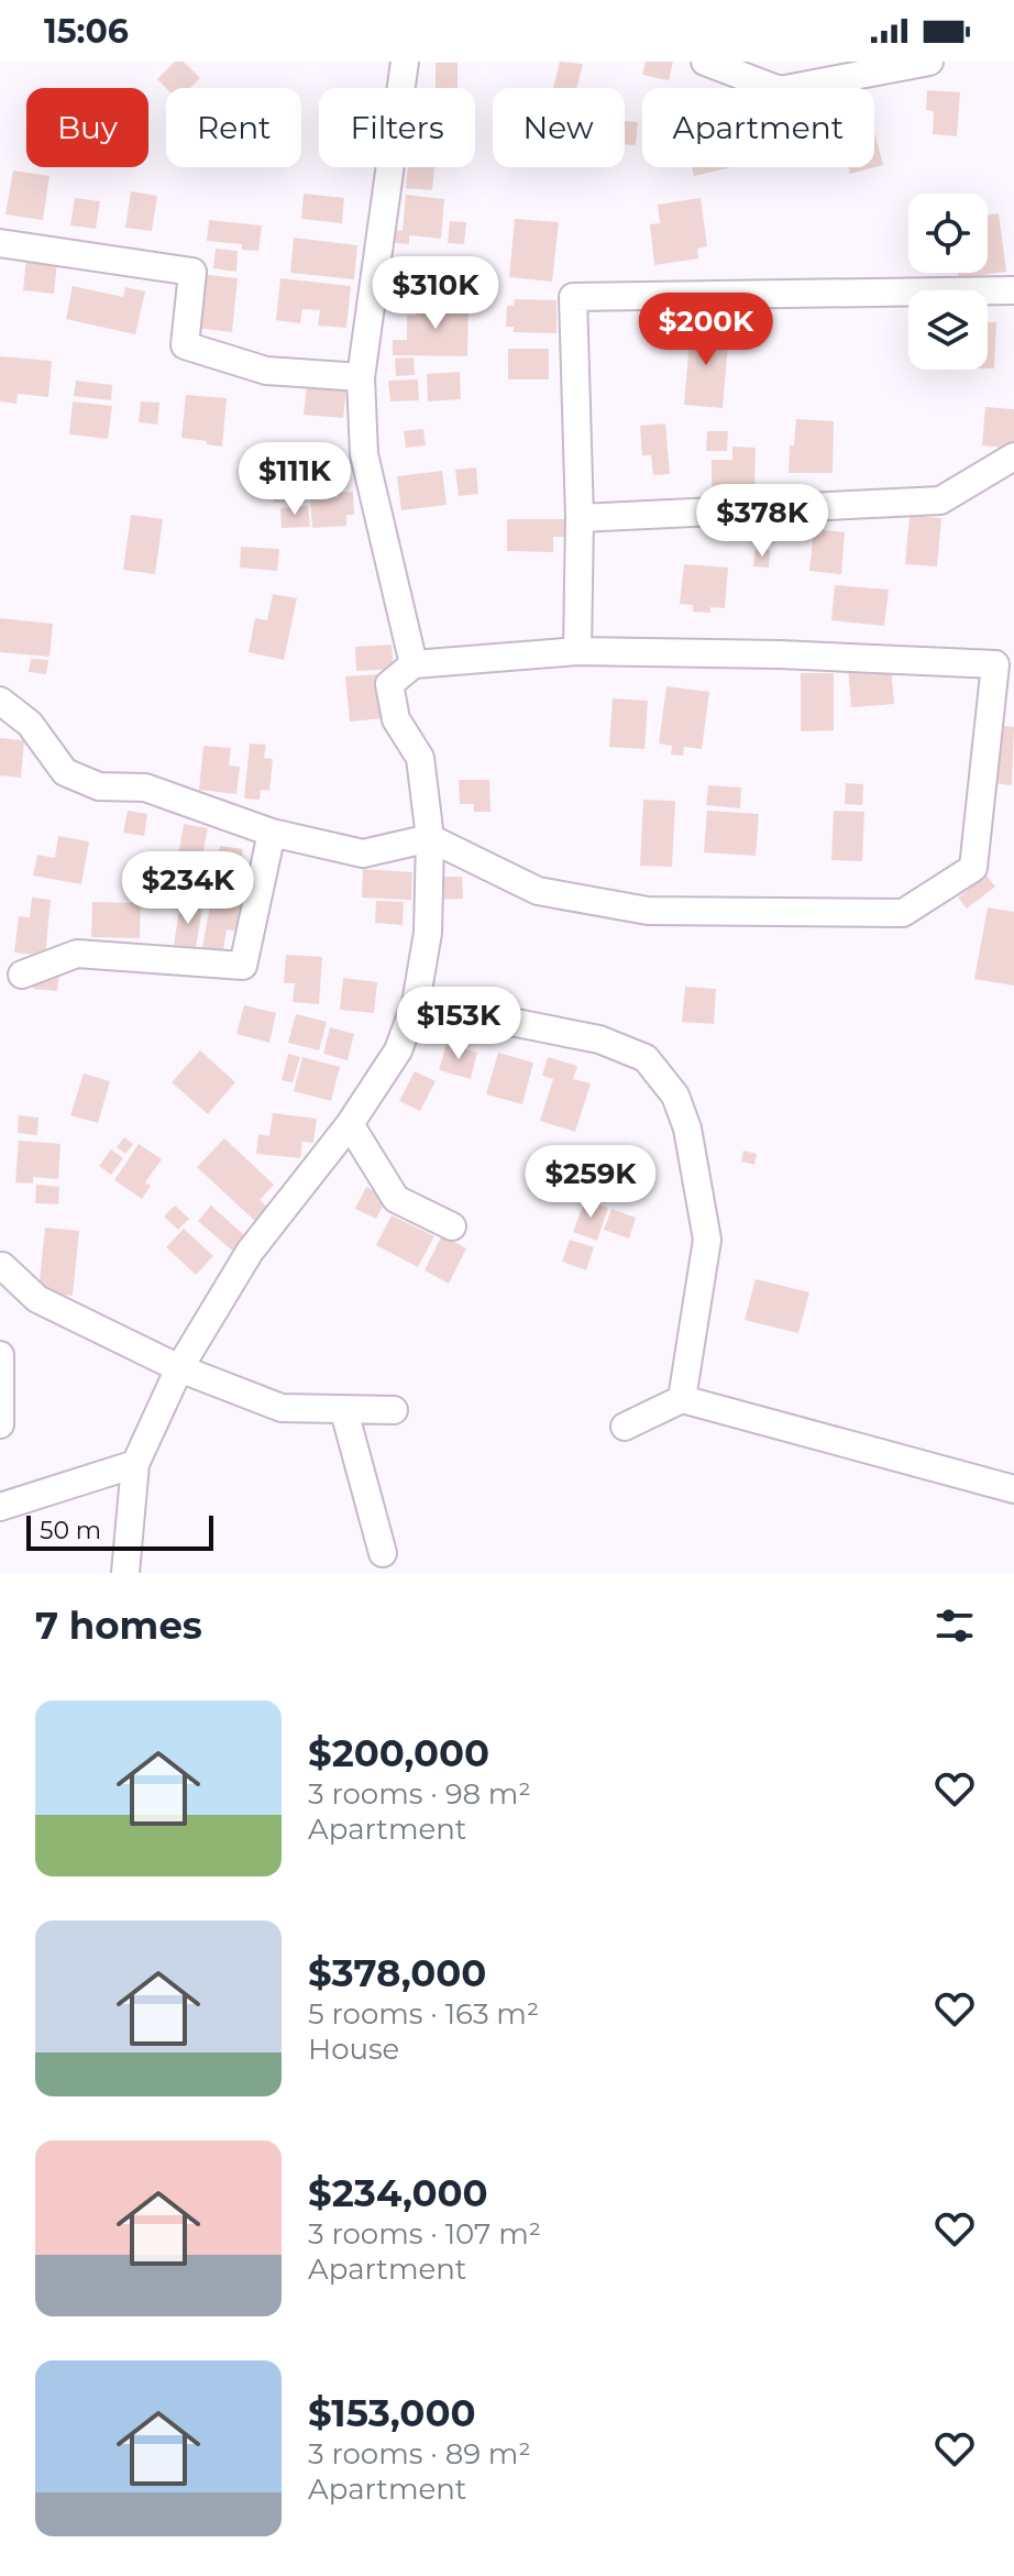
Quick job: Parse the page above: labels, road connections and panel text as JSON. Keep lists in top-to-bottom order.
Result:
{
  "scale_bar": "50 m",
  "page": {
    "status": "15:06",
    "chip": [
      "Buy",
      "Rent",
      "Filters",
      "New",
      "Apartment"
    ],
    "price": [
      "$310K",
      "$200K",
      "$111K",
      "$378K",
      "$234K",
      "$153K",
      "$259K"
    ],
    "scale": "50 m",
    "heading": "7 homes",
    "list": [
      {
        "name": "$200,000",
        "note": "3 rooms · 98 m² · Apartment"
      },
      {
        "name": "$378,000",
        "note": "5 rooms · 163 m² · House"
      },
      {
        "name": "$234,000",
        "note": "3 rooms · 107 m² · Apartment"
      },
      {
        "name": "$153,000",
        "note": "3 rooms · 89 m² · Apartment"
      }
    ]
  }
}
